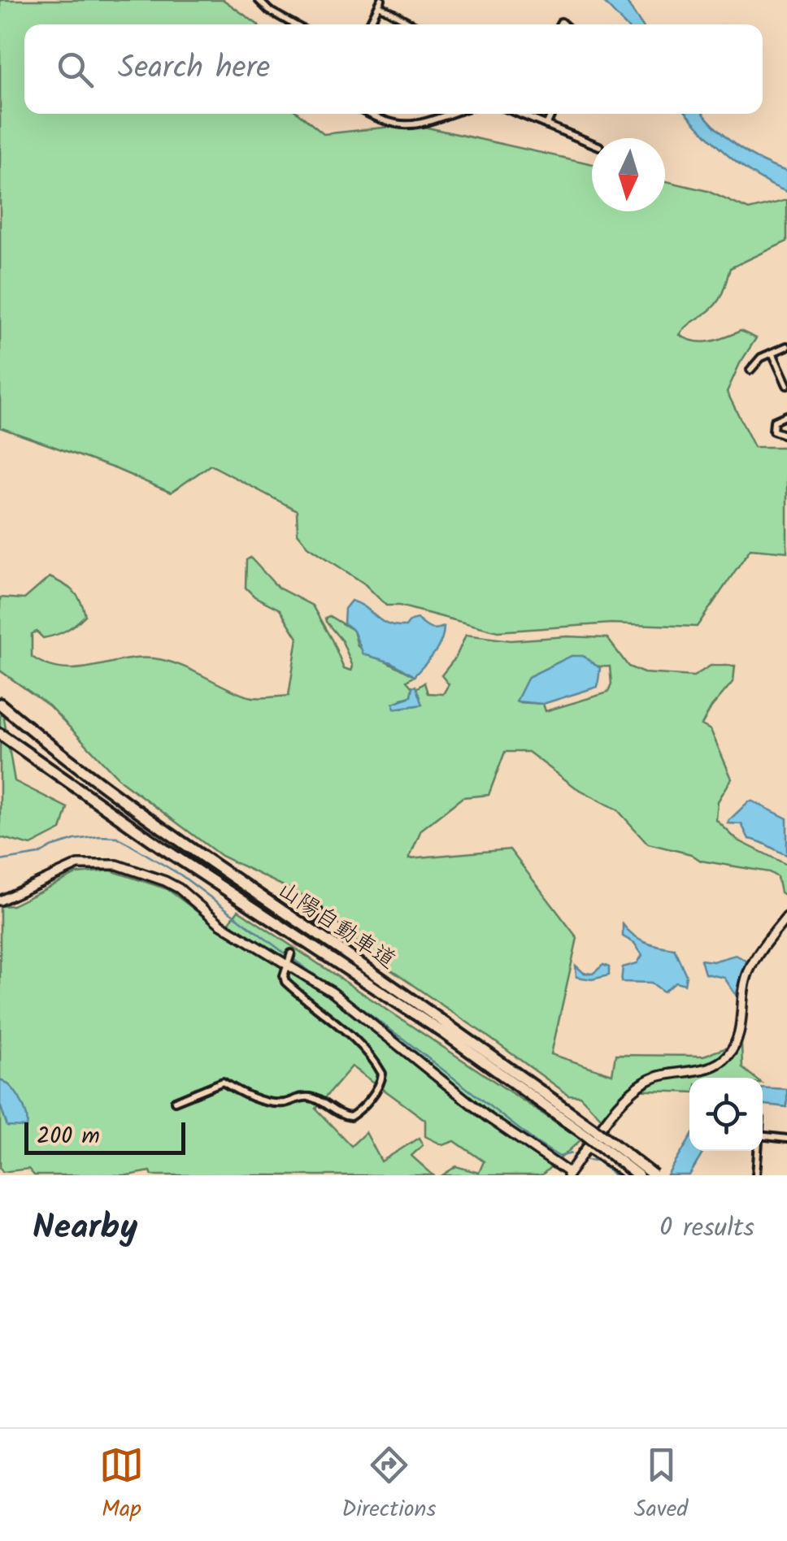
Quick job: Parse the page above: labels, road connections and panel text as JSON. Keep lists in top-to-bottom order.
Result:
{
  "streets": {
    "highway": ["山陽自動車道"]
  },
  "scale_bar": "200 m",
  "north": "bottom",
  "page": {
    "search": "Search here",
    "scale": "200 m",
    "heading": ["Nearby", "0 results"],
    "nav": ["Map", "Directions", "Saved"]
  }
}
